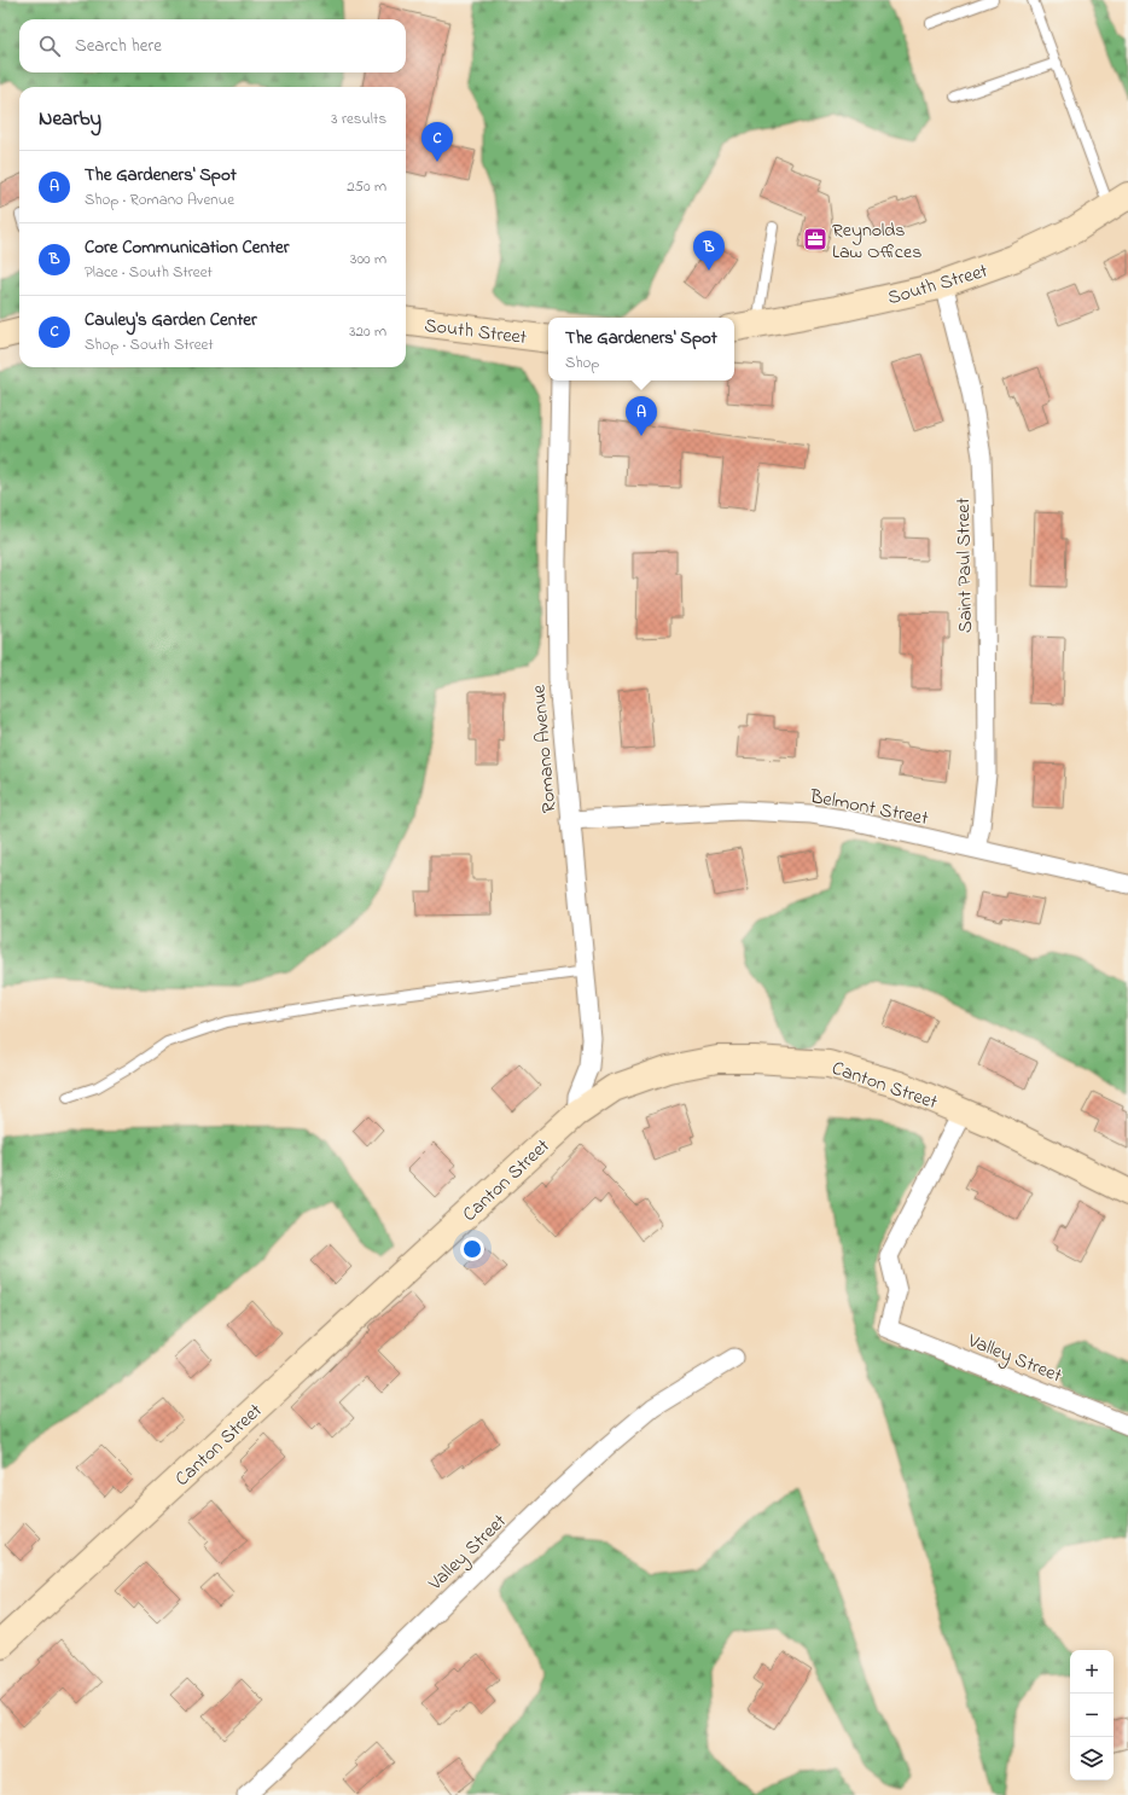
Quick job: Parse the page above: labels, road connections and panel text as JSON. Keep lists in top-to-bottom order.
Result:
{
  "streets": {
    "street": [
      "South Street",
      "Saint Paul Street",
      "Romano Avenue",
      "Belmont Street",
      "Canton Street",
      "Valley Street"
    ]
  },
  "crossings": [
    ["South Street", "Saint Paul Street"],
    ["Saint Paul Street", "Belmont Street"],
    ["Romano Avenue", "Belmont Street"],
    ["Romano Avenue", "Canton Street"],
    ["Canton Street", "Valley Street"]
  ],
  "places": {
    "office": ["Reynolds Law Offices"]
  },
  "page": {
    "search": "Search here",
    "heading": ["Nearby", "3 results"],
    "pins": ["C", "B", "A"],
    "list": [
      {
        "mark": "A",
        "name": "The Gardeners' Spot",
        "note": "Shop · Romano Avenue",
        "value": "250 m"
      },
      {
        "mark": "B",
        "name": "Core Communication Center",
        "note": "Place · South Street",
        "value": "300 m"
      },
      {
        "mark": "C",
        "name": "Cauley's Garden Center",
        "note": "Shop · South Street",
        "value": "320 m"
      }
    ],
    "popup": ["The Gardeners' Spot", "Shop"],
    "map_buttons": ["+", "−"]
  }
}
